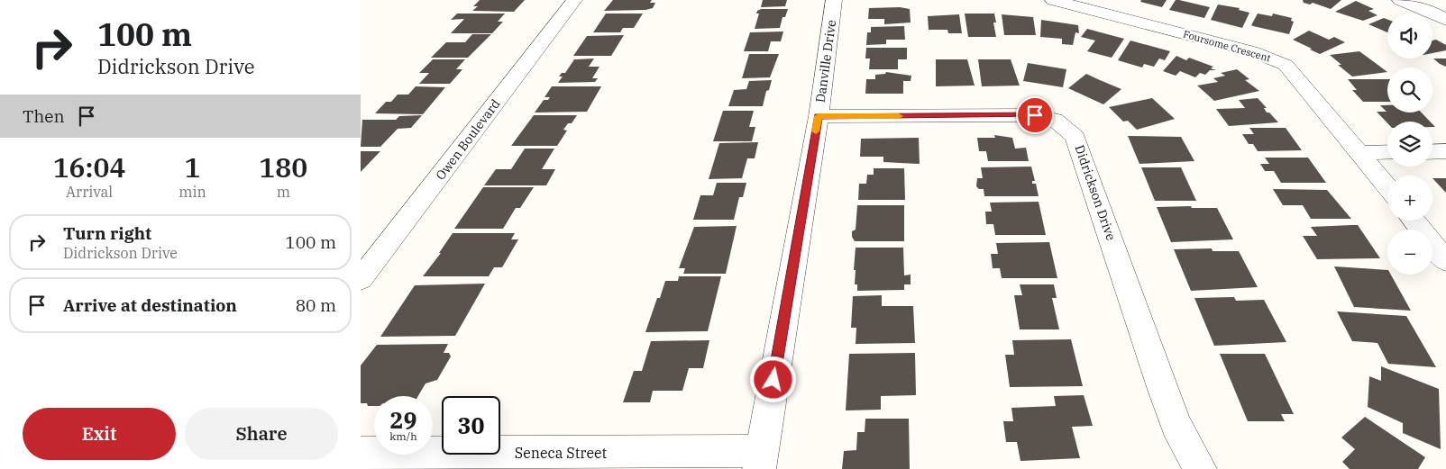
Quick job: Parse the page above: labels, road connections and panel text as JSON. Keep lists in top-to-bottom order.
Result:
{
  "streets": {
    "street": [
      "Foursome Crescent",
      "Danville Drive",
      "Owen Boulevard",
      "Didrickson Drive",
      "Seneca Street"
    ]
  },
  "crossings": [
    ["Danville Drive", "Didrickson Drive"],
    ["Danville Drive", "Seneca Street"]
  ],
  "page": {
    "turn": ["100 m", "Didrickson Drive"],
    "map_buttons": ["+", "−"],
    "then": "Then",
    "eta": [
      "16:04",
      "Arrival",
      "1",
      "min",
      "180",
      "m"
    ],
    "list": [
      {
        "name": "Turn right",
        "note": "Didrickson Drive",
        "value": "100 m"
      },
      {
        "name": "Arrive at destination",
        "value": "80 m"
      }
    ],
    "speed": "29 km/h",
    "limit": "30",
    "buttons": ["Exit", "Share"]
  }
}
